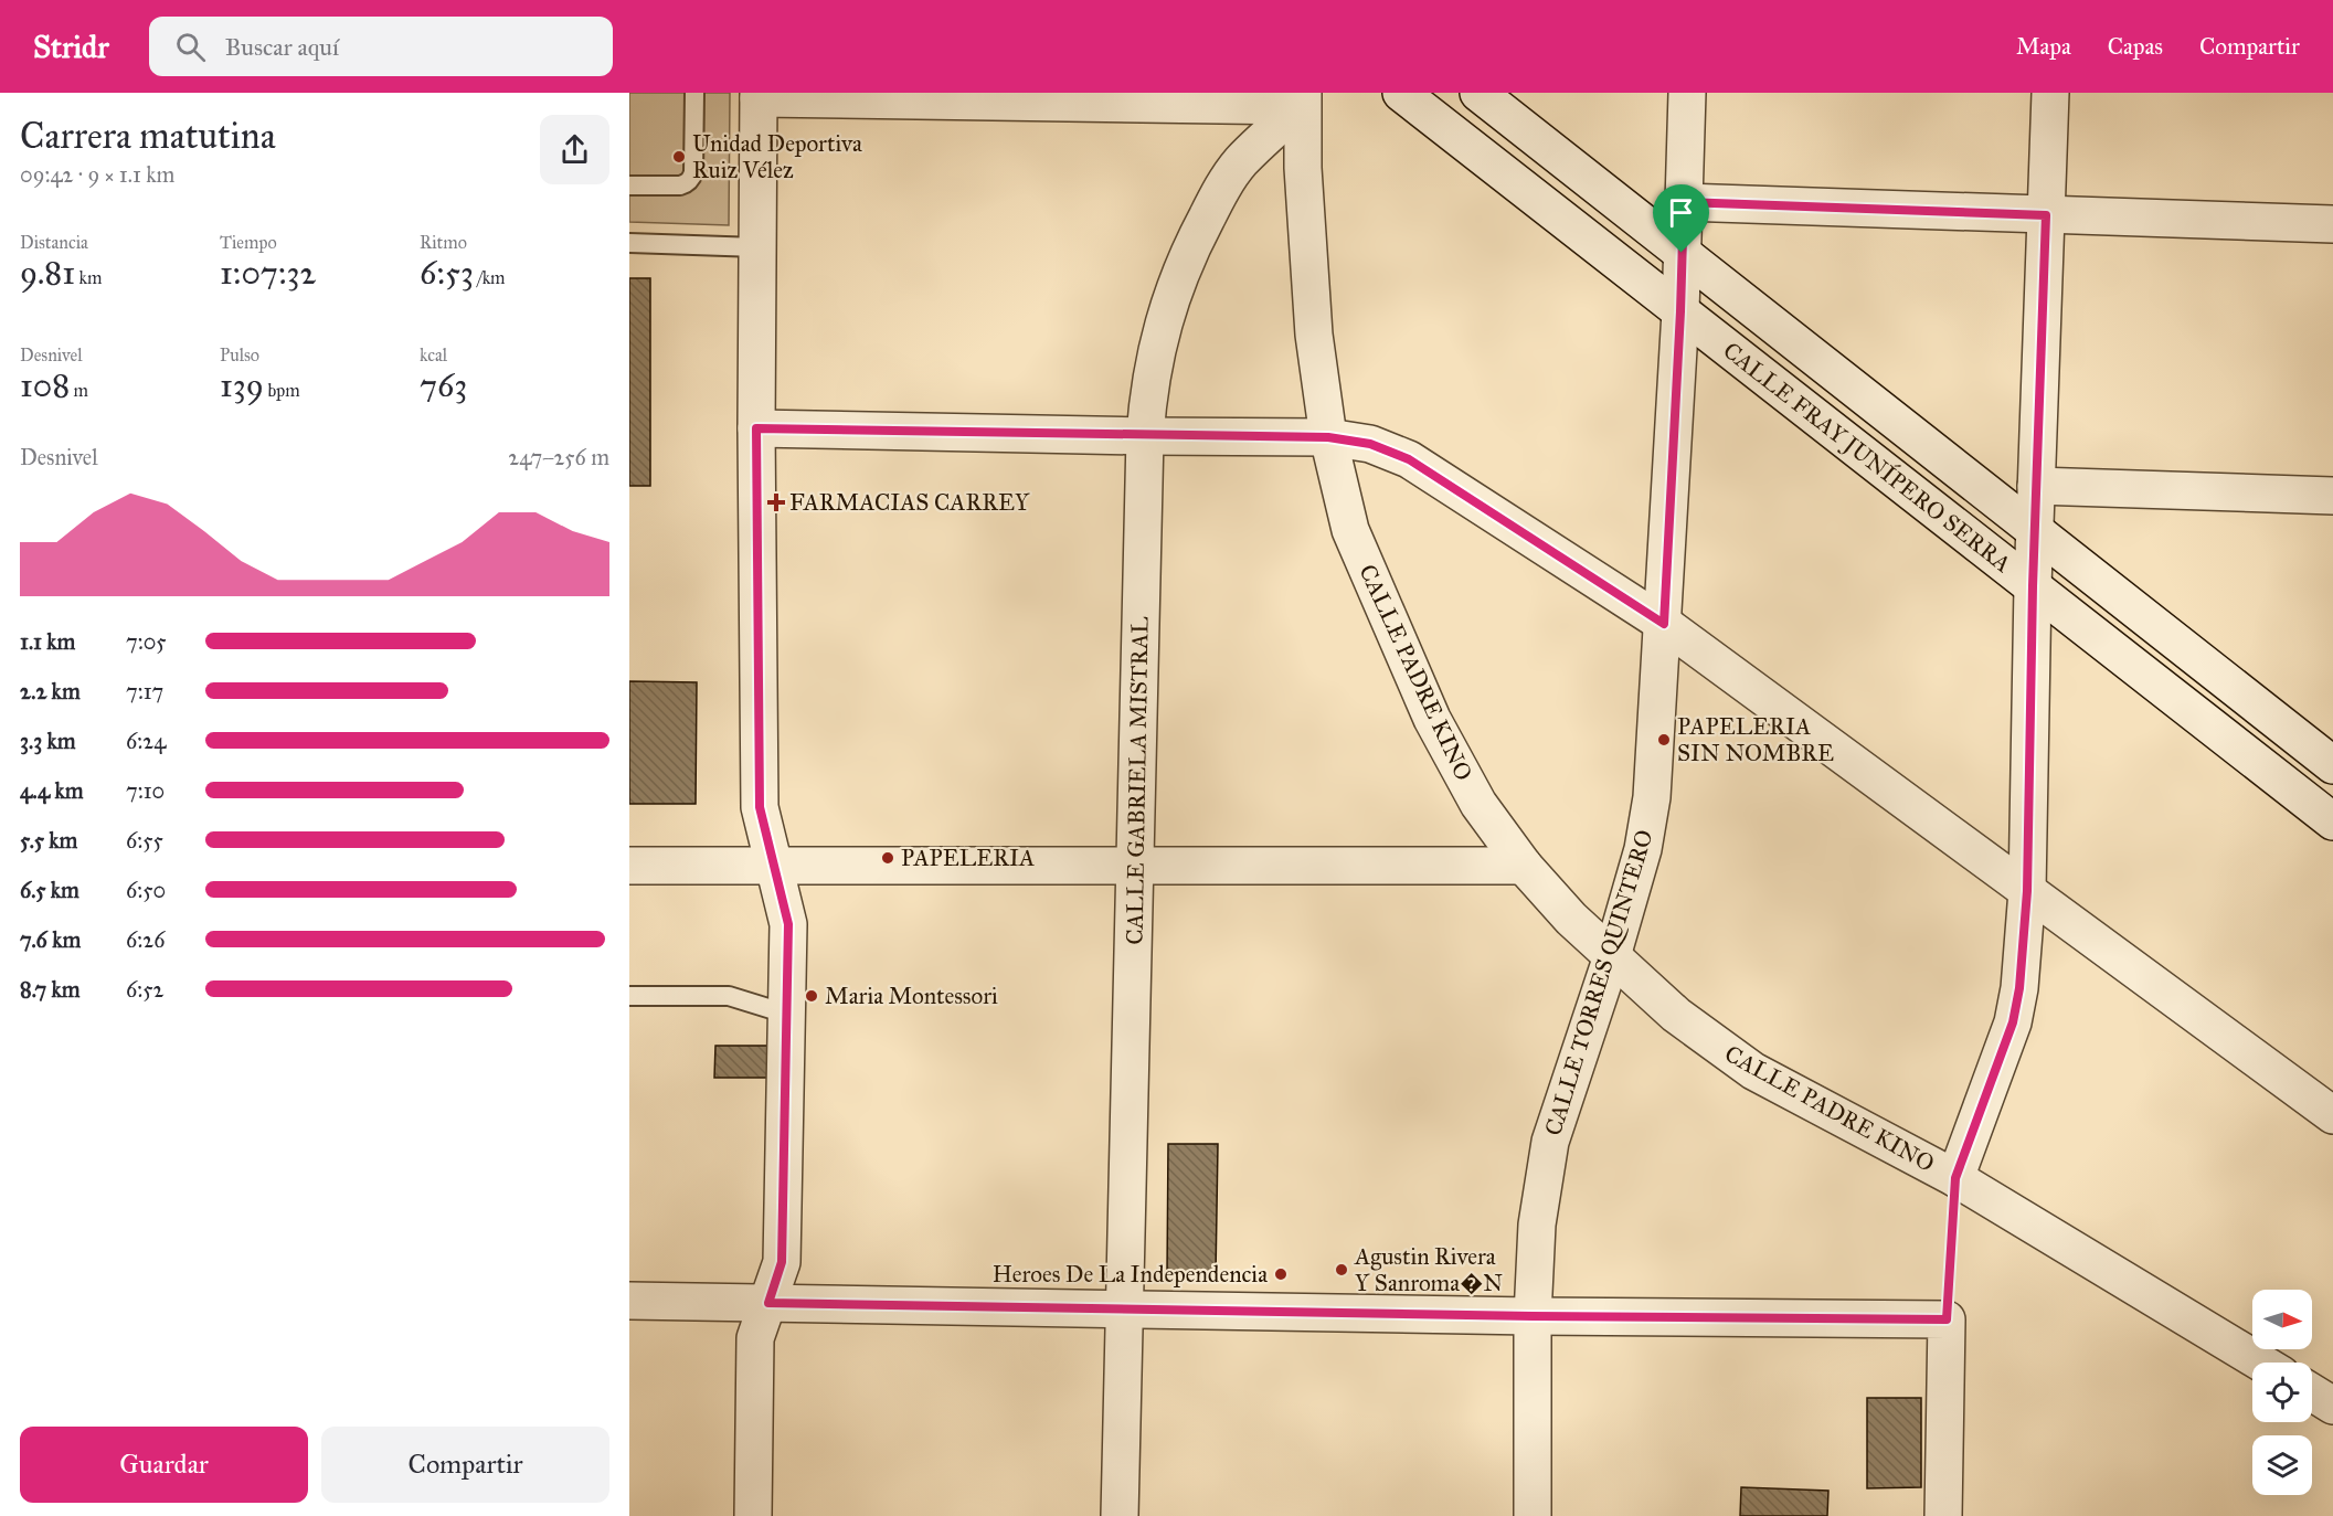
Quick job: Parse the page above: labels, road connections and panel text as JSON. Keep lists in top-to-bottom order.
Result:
{
  "streets": {
    "street": [
      "CALLE FRAY JUNÍPERO SERRA",
      "CALLE PADRE KINO",
      "CALLE GABRIELA MISTRAL",
      "CALLE TORRES QUINTERO"
    ]
  },
  "crossings": [
    ["CALLE FRAY JUNÍPERO SERRA", "CALLE TORRES QUINTERO"],
    ["CALLE PADRE KINO", "CALLE GABRIELA MISTRAL"],
    ["CALLE PADRE KINO", "CALLE TORRES QUINTERO"]
  ],
  "places": {
    "other": [
      "Unidad Deportiva Ruiz Vélez",
      "PAPELERIA SIN NOMBRE",
      "PAPELERIA",
      "Maria Montessori",
      "Agustin Rivera Y Sanroma�N",
      "Heroes De La Independencia"
    ],
    "health": ["FARMACIAS CARREY"]
  },
  "north": "right",
  "page": {
    "header": "Stridr",
    "search": "Buscar aquí",
    "nav": ["Mapa", "Capas", "Compartir"],
    "heading": ["Carrera matutina", "09:42 · 9 × 1.1 km"],
    "stats": [
      ["Distancia", "9.81 km"],
      ["Tiempo", "1:07:32"],
      ["Ritmo", "6:53 /km"],
      ["Desnivel", "108 m"],
      ["Pulso", "139 bpm"],
      ["kcal", "763"]
    ],
    "chart": ["Desnivel", "247–256 m"],
    "list": [
      {
        "name": "1.1 km",
        "note": "7:05"
      },
      {
        "name": "2.2 km",
        "note": "7:17"
      },
      {
        "name": "3.3 km",
        "note": "6:24"
      },
      {
        "name": "4.4 km",
        "note": "7:10"
      },
      {
        "name": "5.5 km",
        "note": "6:55"
      },
      {
        "name": "6.5 km",
        "note": "6:50"
      },
      {
        "name": "7.6 km",
        "note": "6:26"
      },
      {
        "name": "8.7 km",
        "note": "6:52"
      }
    ],
    "buttons": ["Guardar", "Compartir"]
  }
}
